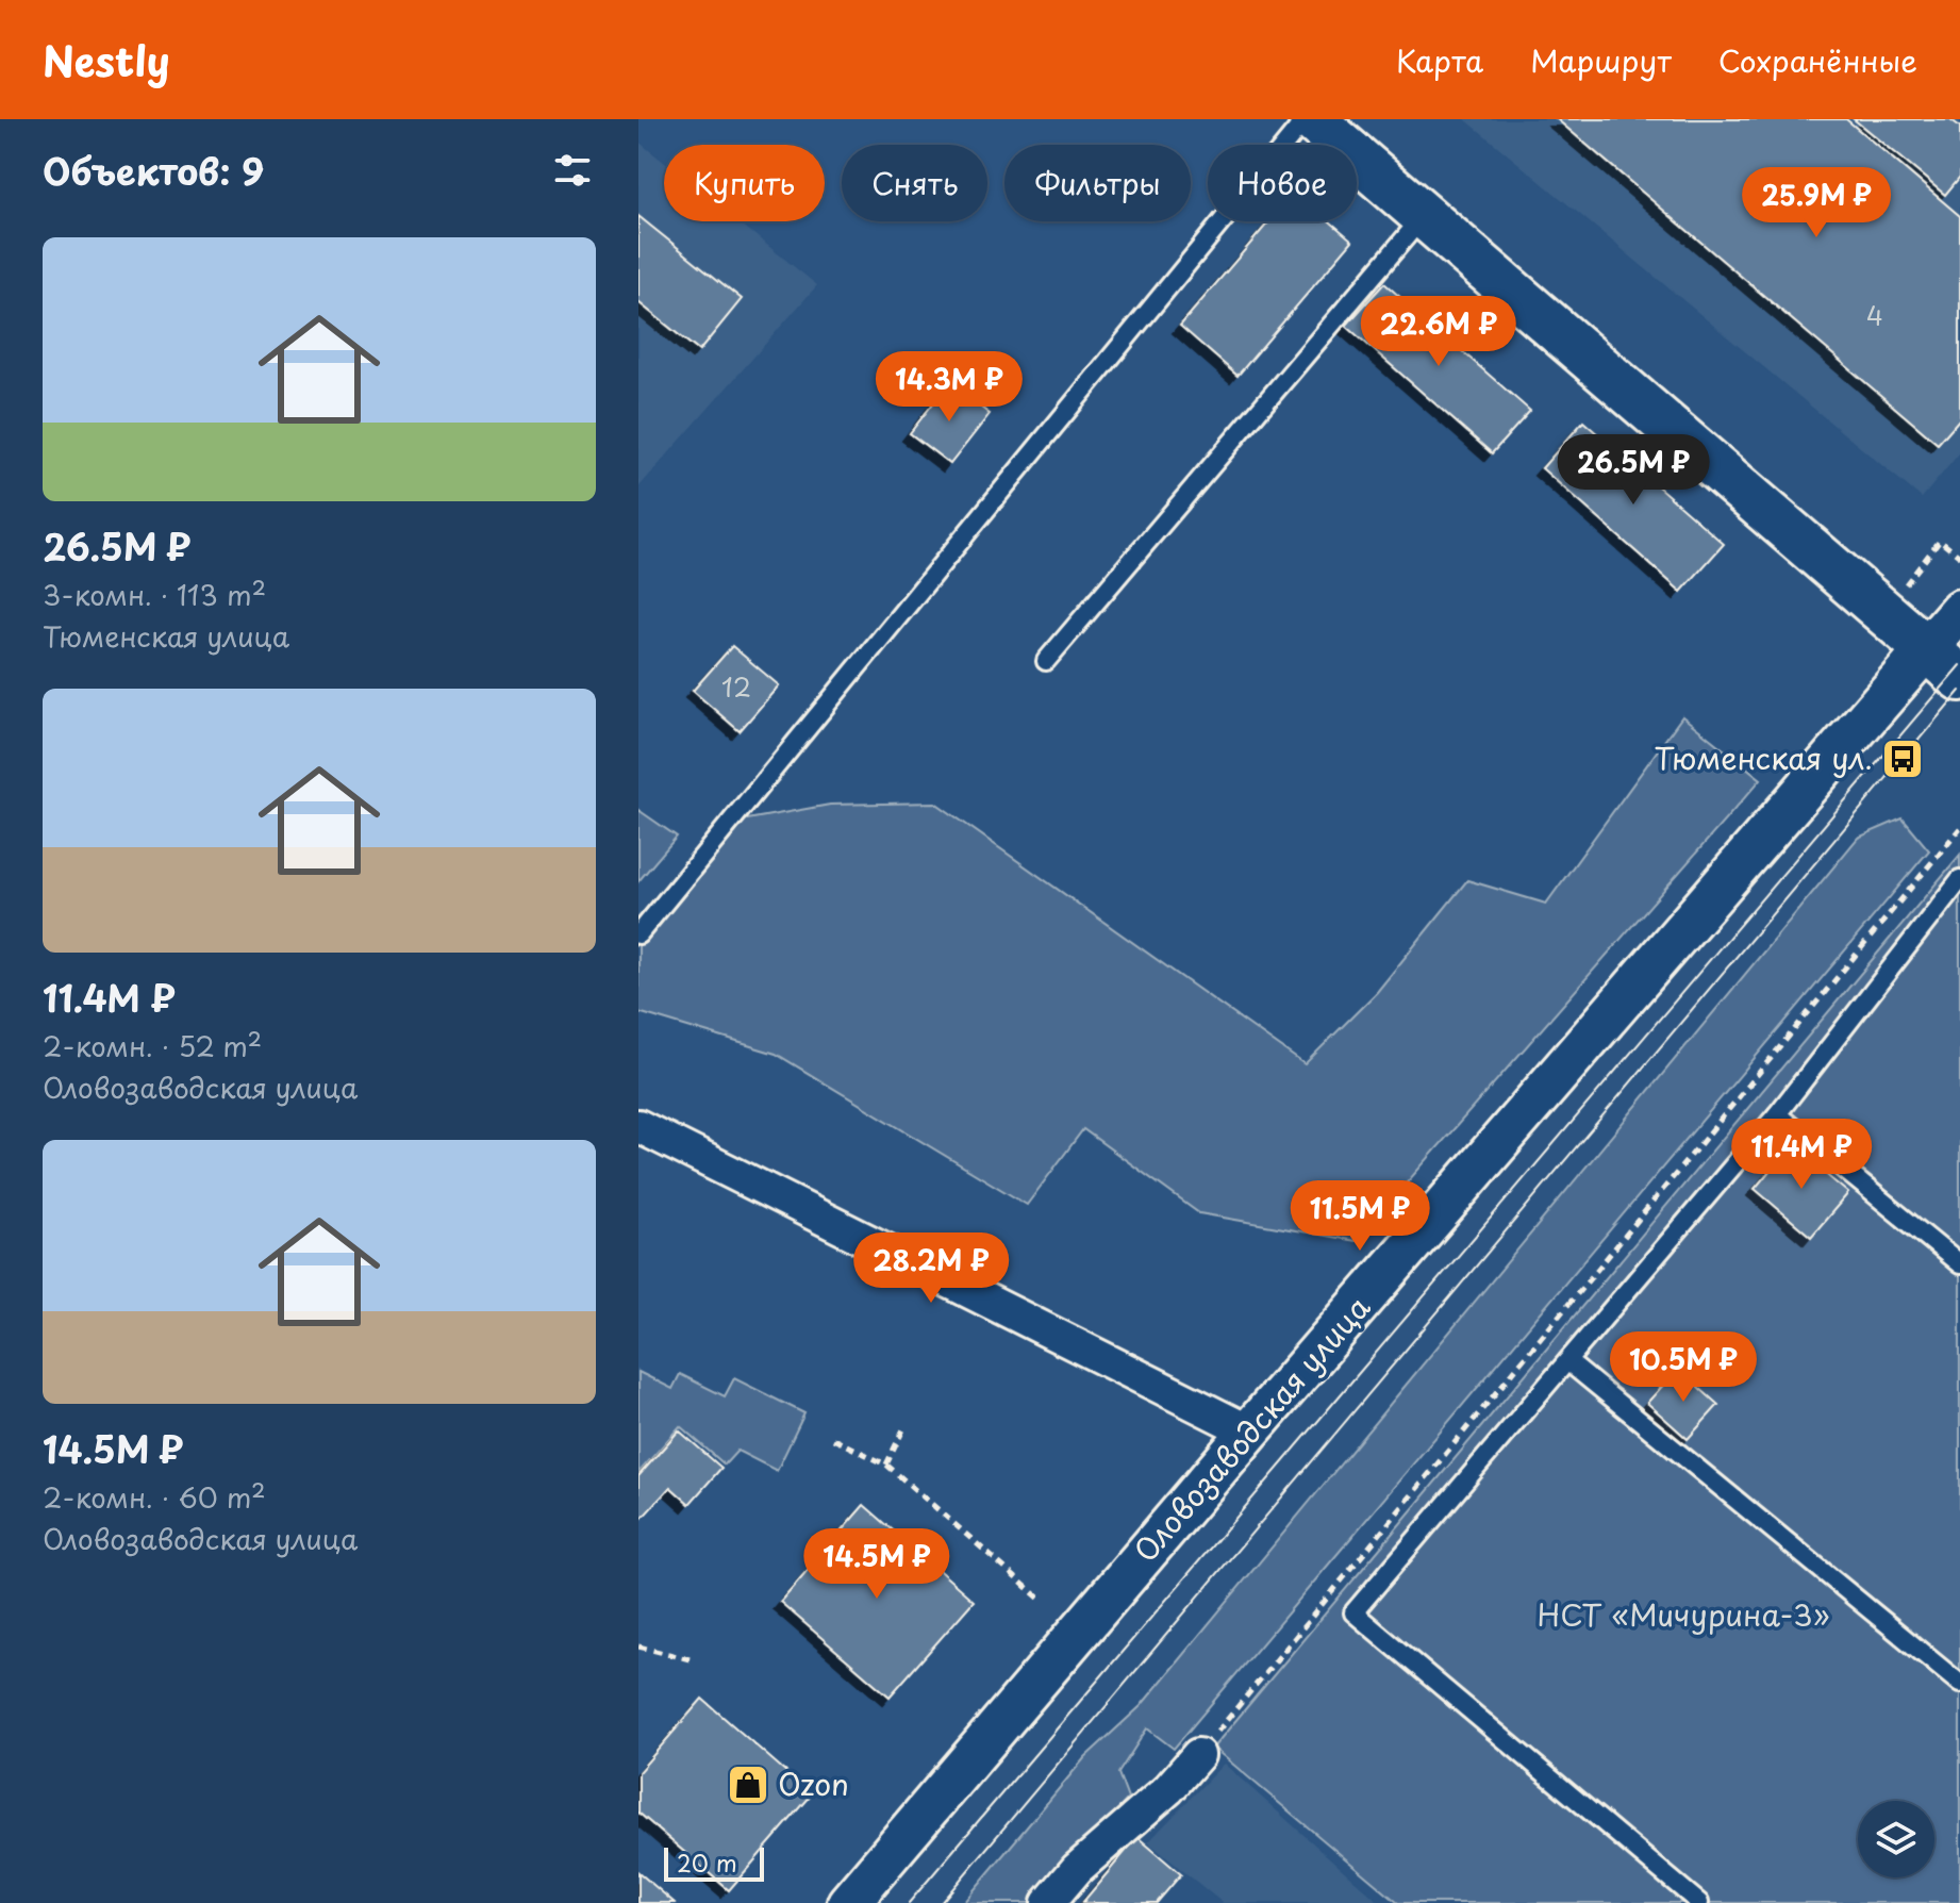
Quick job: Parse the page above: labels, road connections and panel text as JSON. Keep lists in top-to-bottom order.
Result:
{
  "streets": {
    "street": ["Оловозаводская улица"]
  },
  "parks": ["НСТ «Мичурина-3»"],
  "places": {
    "bus stop": ["Тюменская ул."],
    "shop": ["Ozon"]
  },
  "house_numbers": ["4", "12"],
  "scale_bar": "20 m",
  "page": {
    "header": "Nestly",
    "nav": ["Карта", "Маршрут", "Сохранённые"],
    "heading": "Объектов: 9",
    "chip": [
      "Купить",
      "Снять",
      "Фильтры",
      "Новое"
    ],
    "price": [
      "25.9M ₽",
      "22.6M ₽",
      "14.3M ₽",
      "26.5M ₽",
      "11.4M ₽",
      "11.5M ₽",
      "28.2M ₽",
      "10.5M ₽",
      "14.5M ₽"
    ],
    "list": [
      {
        "name": "26.5M ₽",
        "note": "3-комн. · 113 m² · Тюменская улица"
      },
      {
        "name": "11.4M ₽",
        "note": "2-комн. · 52 m² · Оловозаводская улица"
      },
      {
        "name": "14.5M ₽",
        "note": "2-комн. · 60 m² · Оловозаводская улица"
      }
    ],
    "scale": "20 m"
  }
}
